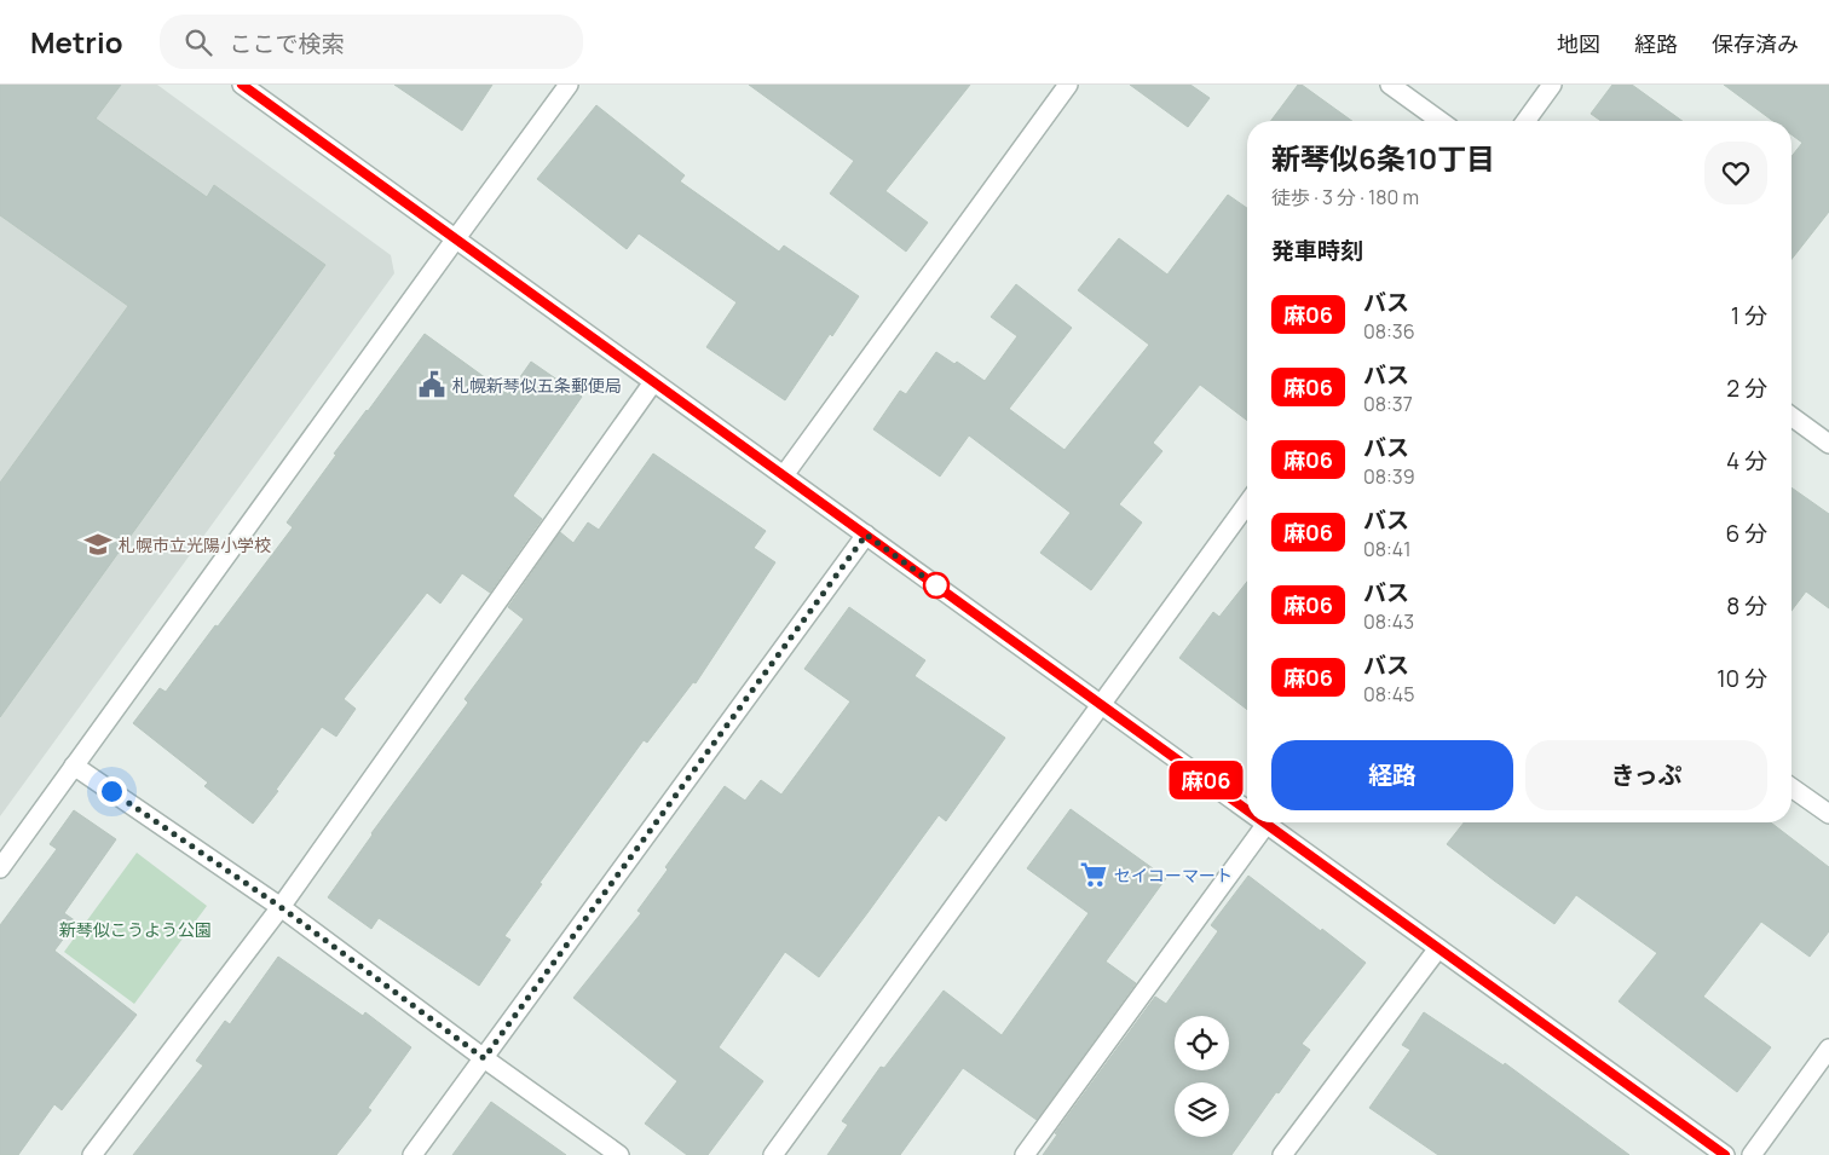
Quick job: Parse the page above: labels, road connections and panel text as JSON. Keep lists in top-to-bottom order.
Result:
{
  "parks": ["新琴似こうよう公園"],
  "places": {
    "public building": ["札幌新琴似五条郵便局"],
    "school or university": ["札幌市立光陽小学校"],
    "supermarket": ["セイコーマート"]
  },
  "lines": ["bus line 麻06"],
  "page": {
    "header": "Metrio",
    "search": "ここで検索",
    "nav": ["地図", "経路", "保存済み"],
    "on_map": "麻06",
    "heading": [
      ["新琴似6条10丁目", "徒歩 · 3 分 · 180 m"],
      "発車時刻"
    ],
    "list": [
      {
        "mark": "麻06",
        "name": "バス",
        "note": "08:36",
        "value": "1 分"
      },
      {
        "mark": "麻06",
        "name": "バス",
        "note": "08:37",
        "value": "2 分"
      },
      {
        "mark": "麻06",
        "name": "バス",
        "note": "08:39",
        "value": "4 分"
      },
      {
        "mark": "麻06",
        "name": "バス",
        "note": "08:41",
        "value": "6 分"
      },
      {
        "mark": "麻06",
        "name": "バス",
        "note": "08:43",
        "value": "8 分"
      },
      {
        "mark": "麻06",
        "name": "バス",
        "note": "08:45",
        "value": "10 分"
      }
    ],
    "buttons": ["経路", "きっぷ"]
  }
}
